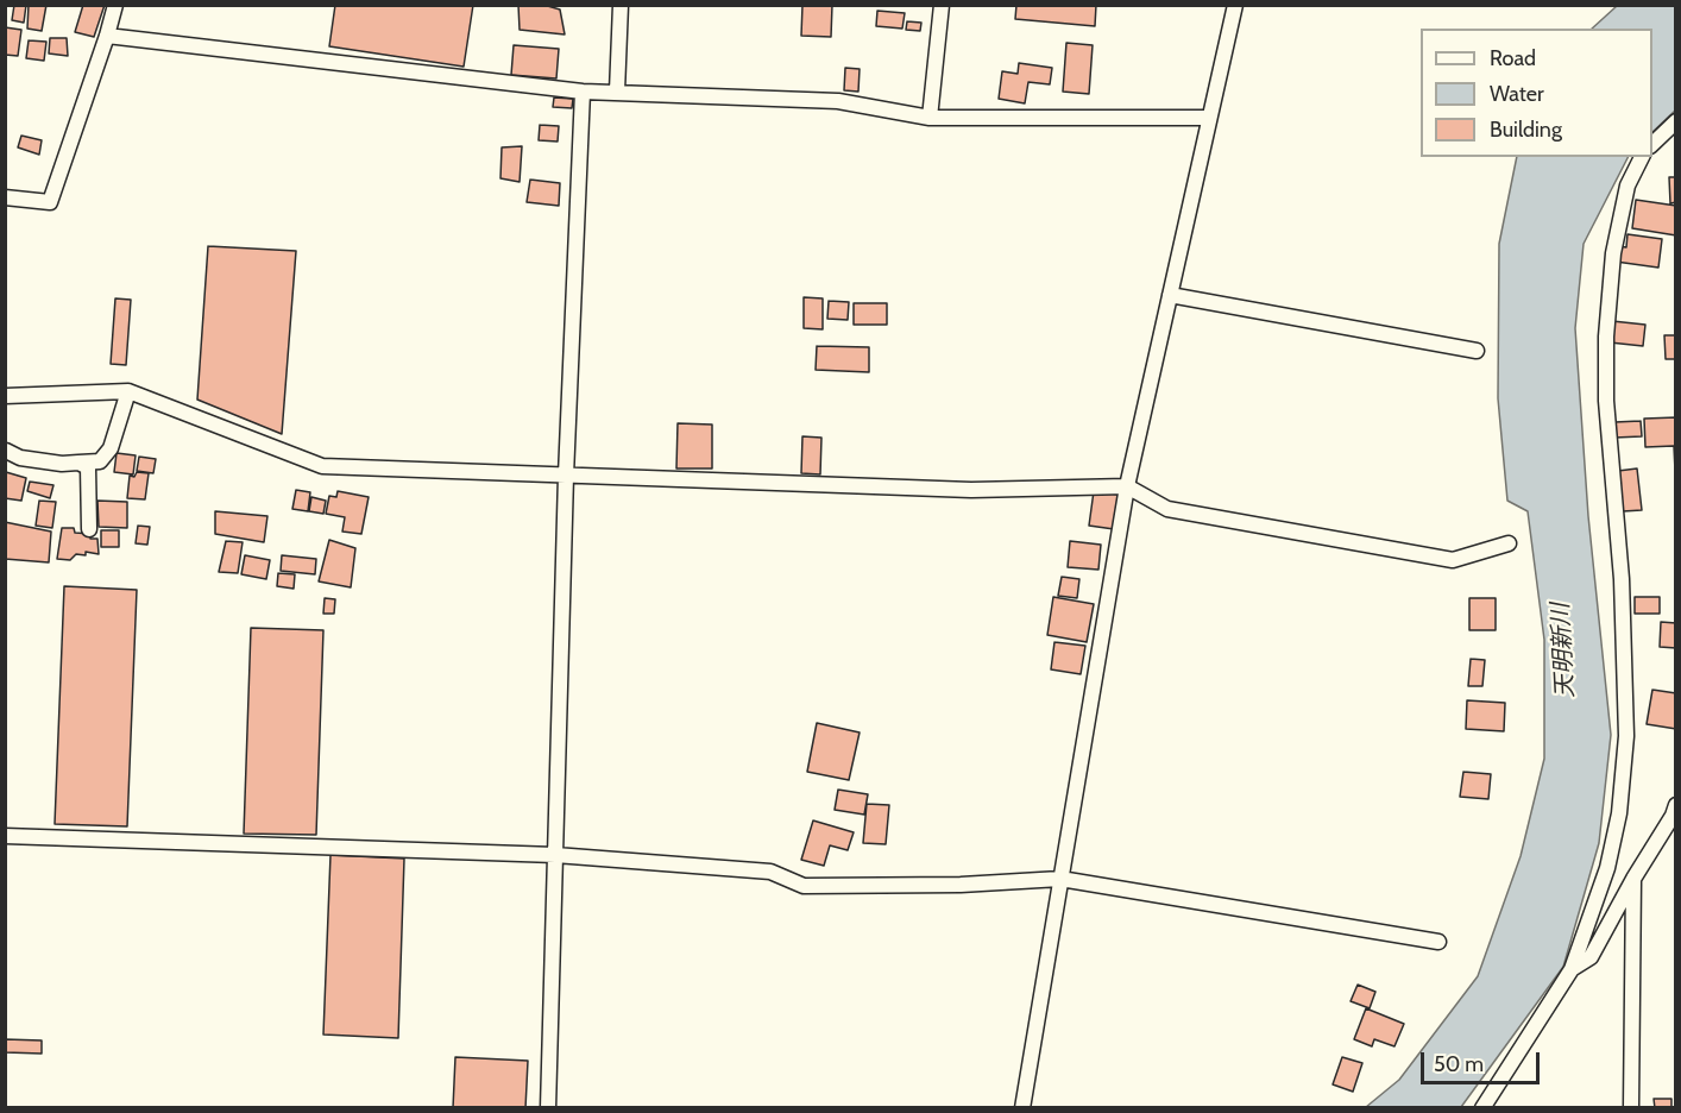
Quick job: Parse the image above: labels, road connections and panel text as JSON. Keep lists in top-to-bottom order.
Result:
{
  "water": ["天明新川"],
  "legend": ["Road", "Water", "Building"],
  "scale_bar": "50 m"
}
